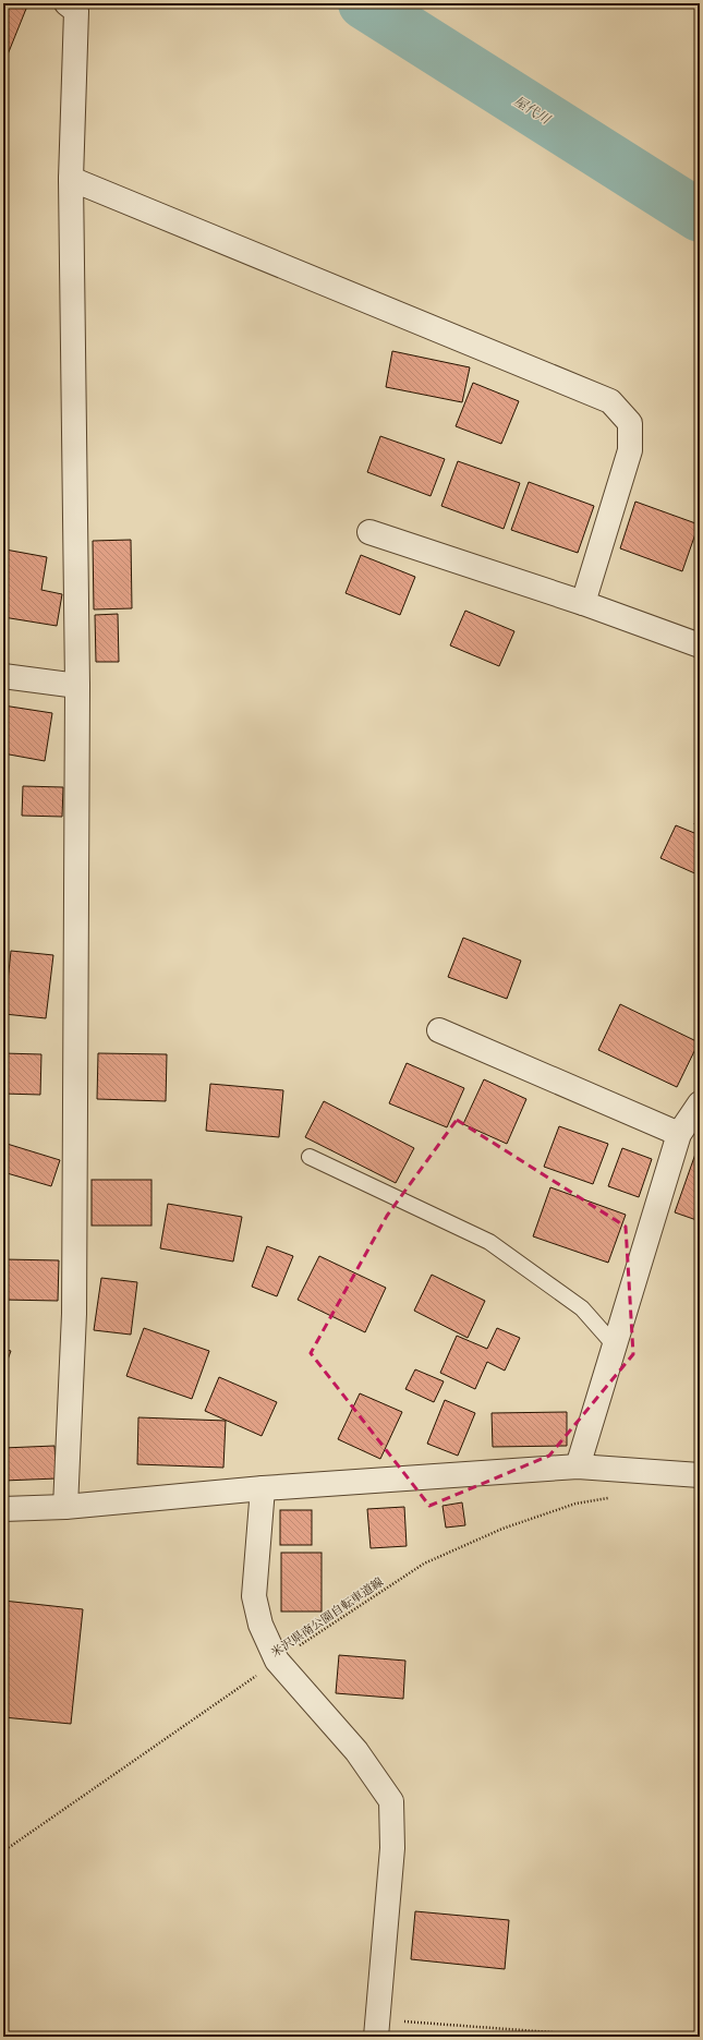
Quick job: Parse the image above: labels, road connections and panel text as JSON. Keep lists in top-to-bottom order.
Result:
{
  "streets": {
    "path": ["米沢県南公園自転車道線"]
  },
  "water": ["屋代川"]
}
